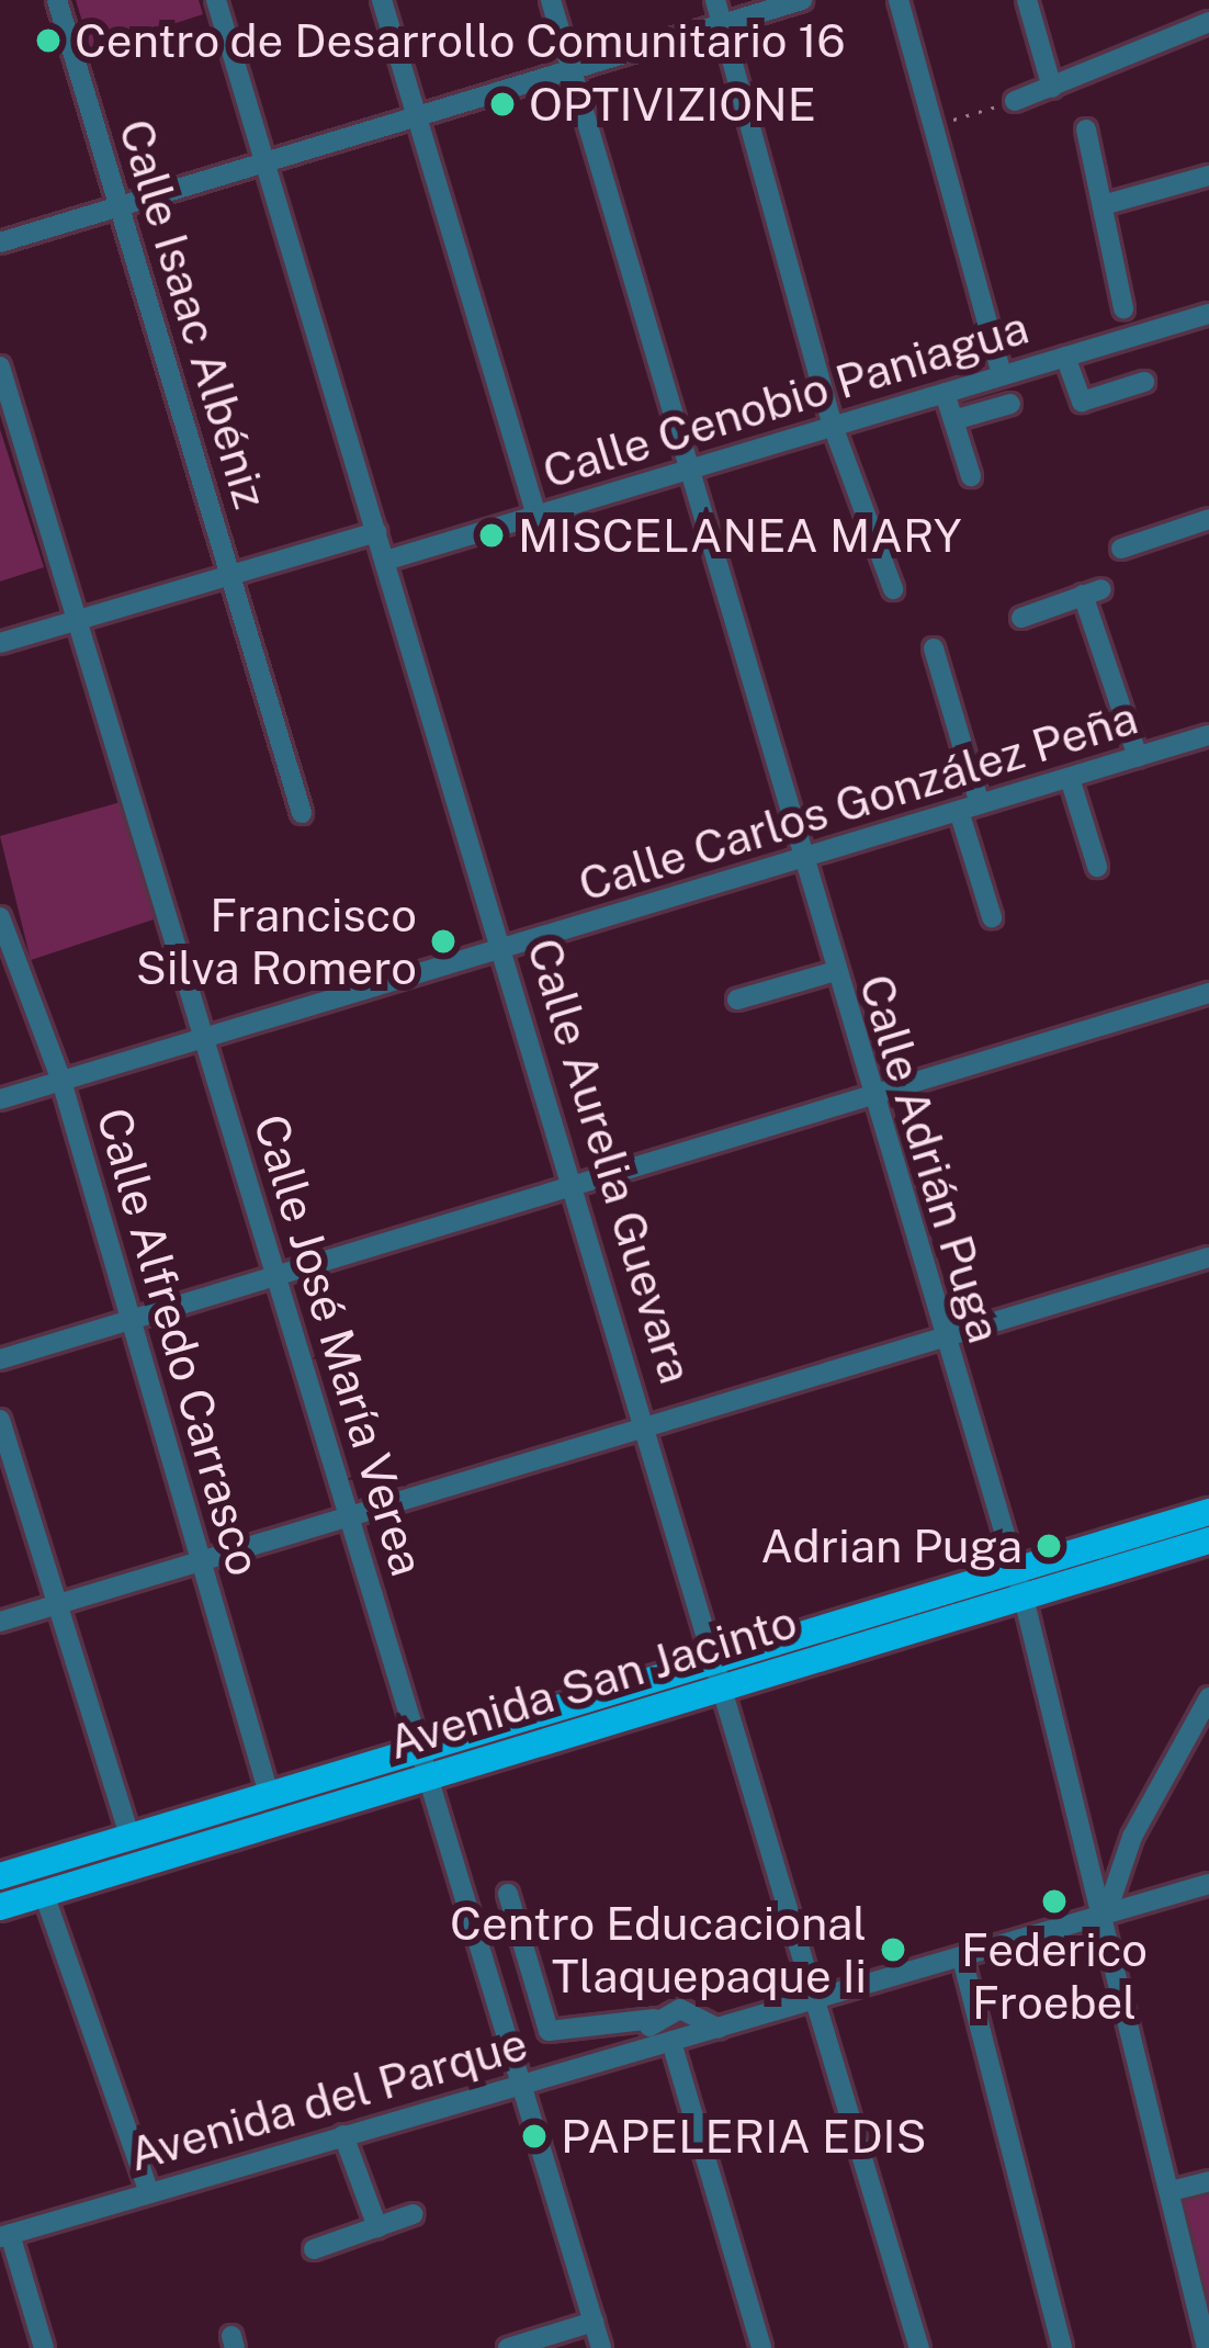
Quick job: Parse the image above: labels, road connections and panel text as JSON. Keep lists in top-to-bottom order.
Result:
{
  "streets": {
    "main road": ["Avenida San Jacinto"],
    "street": [
      "Calle Isaac Albéniz",
      "Calle Cenobio Paniagua",
      "Calle Carlos González Peña",
      "Calle Adrián Puga",
      "Calle Aurelia Guevara",
      "Calle Alfredo Carrasco",
      "Calle José María Verea",
      "Avenida del Parque"
    ]
  },
  "crossings": [
    ["Calle Cenobio Paniagua", "Calle Adrián Puga"],
    ["Calle Cenobio Paniagua", "Calle Aurelia Guevara"],
    ["Calle Carlos González Peña", "Calle Adrián Puga"],
    ["Calle Carlos González Peña", "Calle Aurelia Guevara"],
    ["Calle Carlos González Peña", "Calle Alfredo Carrasco"],
    ["Calle Carlos González Peña", "Calle José María Verea"],
    ["Calle Adrián Puga", "Avenida San Jacinto"],
    ["Calle Adrián Puga", "Avenida del Parque"],
    ["Calle Aurelia Guevara", "Avenida San Jacinto"],
    ["Calle Aurelia Guevara", "Avenida del Parque"],
    ["Calle Alfredo Carrasco", "Avenida San Jacinto"],
    ["Calle José María Verea", "Avenida San Jacinto"],
    ["Calle José María Verea", "Avenida del Parque"]
  ],
  "places": [
    "Centro de Desarrollo Comunitario 16",
    "OPTIVIZIONE",
    "MISCELANEA MARY",
    "Francisco Silva Romero",
    "Adrian Puga",
    "Federico Froebel",
    "Centro Educacional Tlaquepaque Ii",
    "PAPELERIA EDIS"
  ]
}
